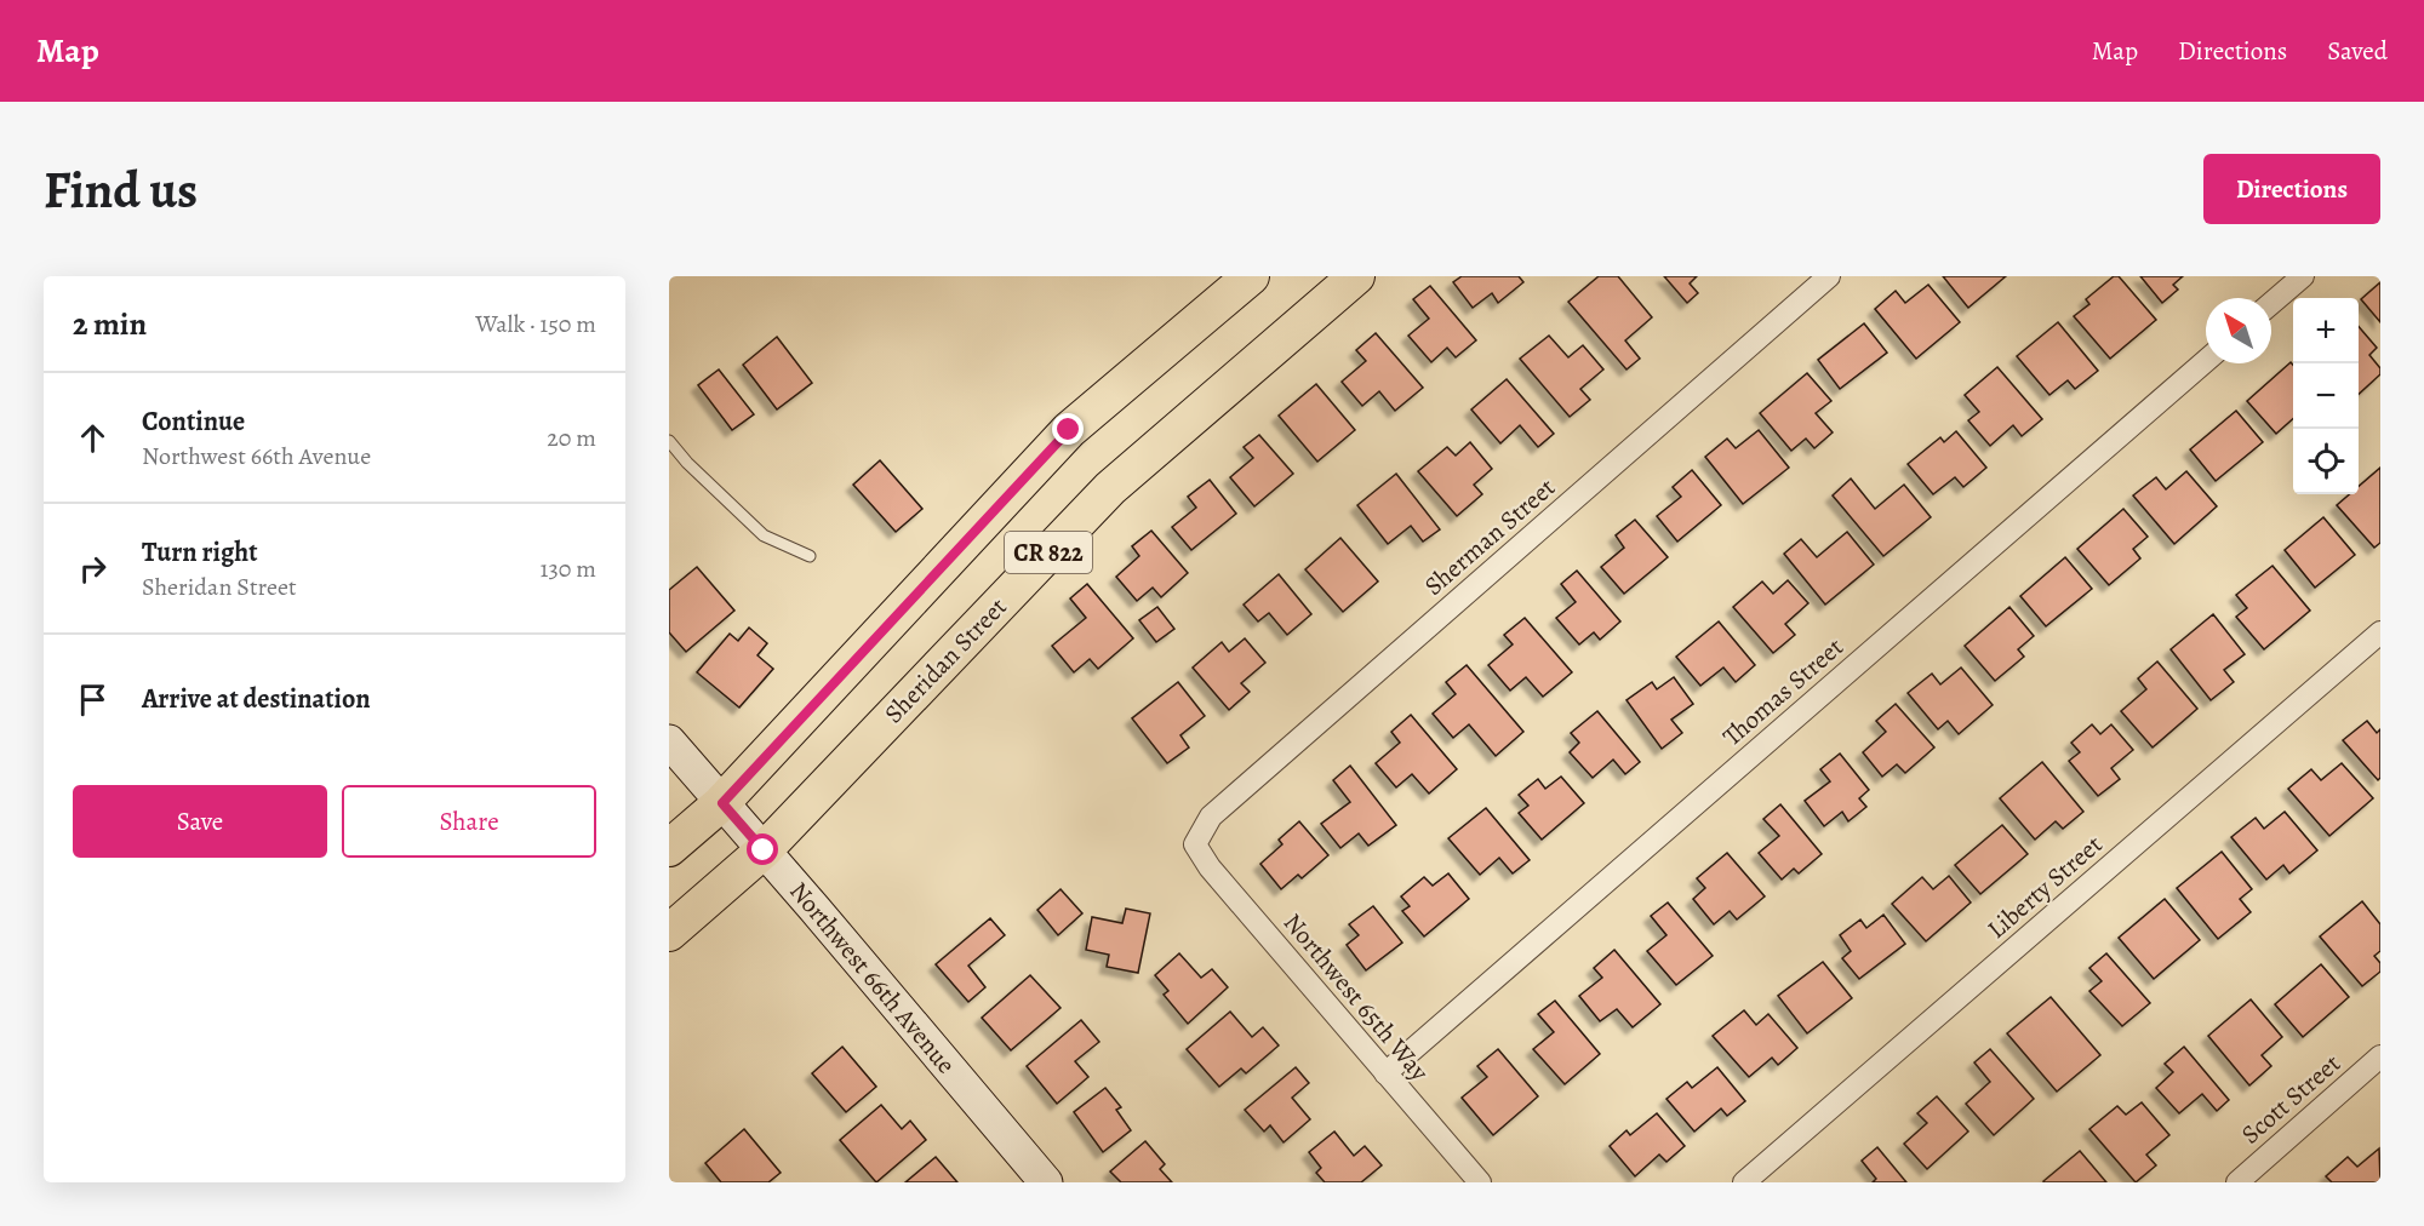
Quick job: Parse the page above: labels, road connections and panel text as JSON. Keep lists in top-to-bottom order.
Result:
{
  "streets": {
    "main road": ["CR 822", "Sheridan Street"],
    "street": [
      "Sherman Street",
      "Thomas Street",
      "Liberty Street",
      "Northwest 66th Avenue",
      "Northwest 65th Way",
      "Scott Street"
    ]
  },
  "crossings": [
    ["Sherman Street", "Northwest 65th Way"],
    ["CR 822", "Northwest 66th Avenue"],
    ["Sheridan Street", "Northwest 66th Avenue"],
    ["Thomas Street", "Northwest 65th Way"]
  ],
  "north": "top left",
  "page": {
    "header": "Map",
    "nav": ["Map", "Directions", "Saved"],
    "buttons": [
      "Directions",
      ["Save", "Share"]
    ],
    "title": "Find us",
    "heading": ["2 min", "Walk · 150 m"],
    "map_buttons": ["+", "−"],
    "list": [
      ["Continue", "Northwest 66th Avenue", "20 m"],
      ["Turn right", "Sheridan Street", "130 m"],
      "Arrive at destination"
    ]
  }
}
